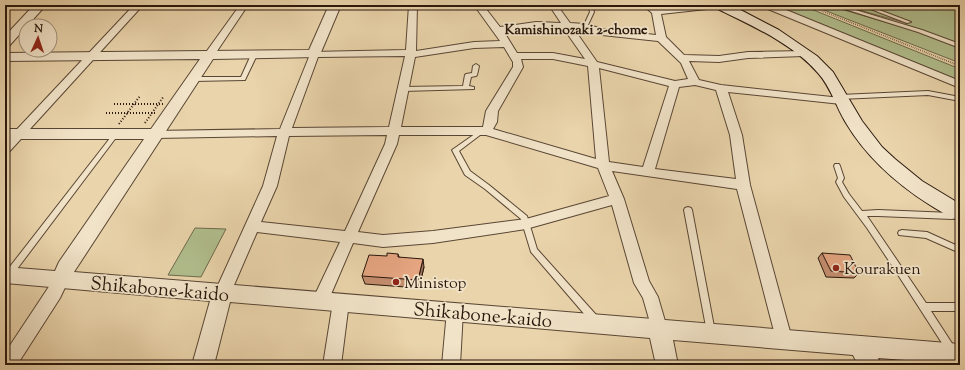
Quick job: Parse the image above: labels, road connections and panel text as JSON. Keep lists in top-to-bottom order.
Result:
{
  "streets": {
    "street": ["Shikabone-kaido"]
  },
  "districts": ["Kamishinozaki 2-chome"],
  "places": ["Kourakuen", "Ministop"],
  "north": "top"
}
